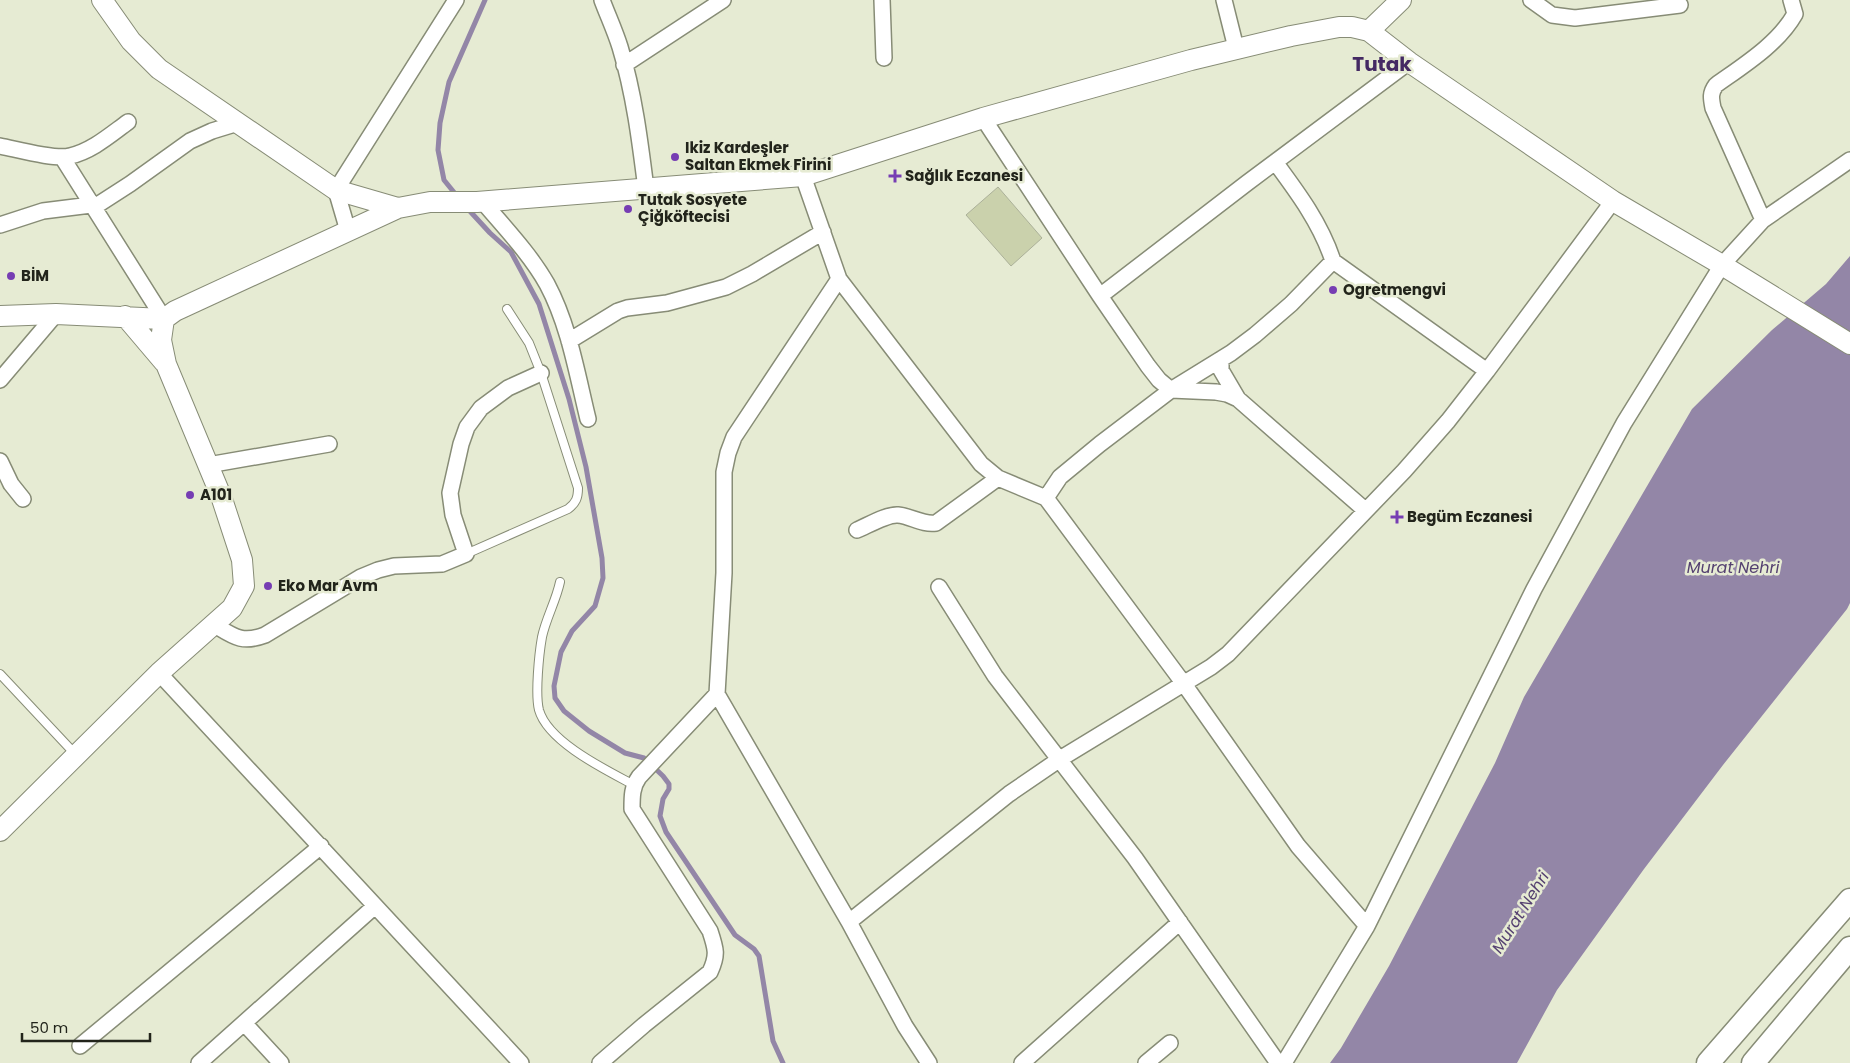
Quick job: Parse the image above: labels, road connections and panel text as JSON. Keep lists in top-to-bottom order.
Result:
{
  "districts": ["Tutak"],
  "water": ["Murat Nehri"],
  "places": {
    "other": [
      "Ikiz Kardeşler Saltan Ekmek Firini",
      "Tutak Sosyete Çiğköftecisi",
      "BİM",
      "Ogretmengvi",
      "A101",
      "Eko Mar Avm"
    ],
    "health": ["Sağlık Eczanesi", "Begüm Eczanesi"]
  },
  "scale_bar": "50 m"
}
